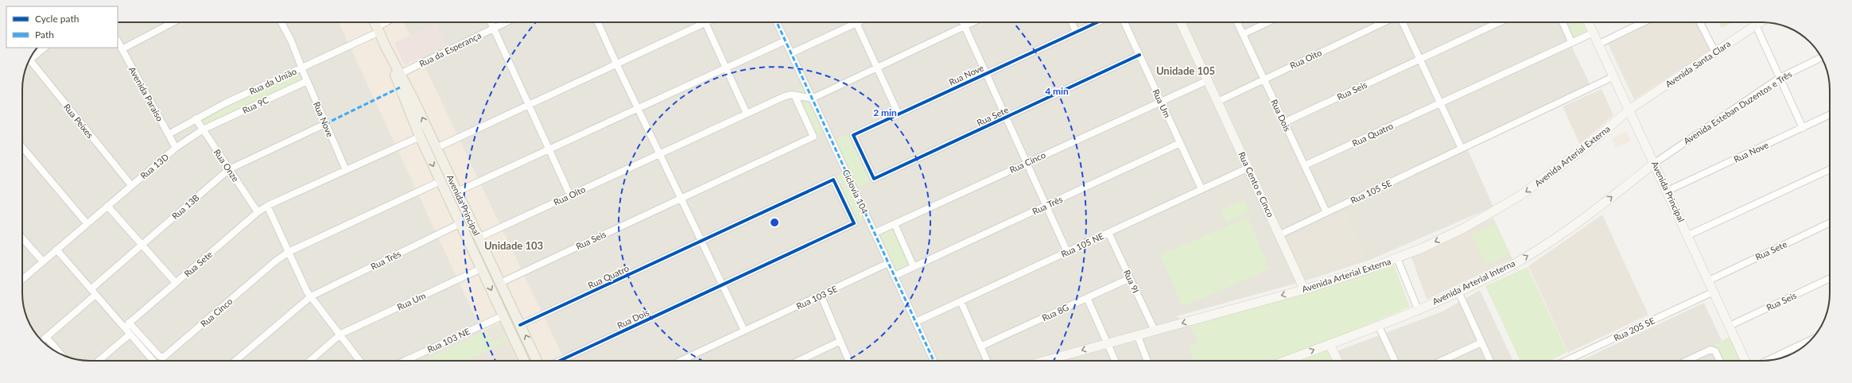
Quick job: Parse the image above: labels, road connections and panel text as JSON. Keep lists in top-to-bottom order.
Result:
{
  "streets": {
    "main road": [
      "Avenida Santa Clara",
      "Avenida Arterial Externa",
      "Rua Cento e Cinco",
      "Avenida Principal",
      "Avenida Arterial Interna"
    ],
    "street": [
      "Rua da Esperança",
      "Rua Oito",
      "Rua Nove",
      "Rua da União",
      "Rua Seis",
      "Avenida Paraíso",
      "Rua Um",
      "Rua 9C",
      "Avenida Esteban Duzentos e Três",
      "Rua Dois",
      "Rua Sete",
      "Rua Peixes",
      "Rua Quatro",
      "Rua Cinco",
      "Rua Onze",
      "Rua 13D",
      "Ciclovia 104",
      "Rua 105 SE",
      "Rua Três",
      "Rua 13B",
      "Rua 105 NE",
      "Rua 9I",
      "Rua 103 SE",
      "Rua 8G",
      "Rua 205 SE",
      "Rua 103 NE"
    ]
  },
  "crossings": [
    ["Rua da Esperança", "Avenida Principal"],
    ["Rua Oito", "Rua Seis"],
    ["Rua Oito", "Rua Dois"],
    ["Rua Oito", "Rua Cento e Cinco"],
    ["Rua Oito", "Ciclovia 104"],
    ["Rua Oito", "Avenida Principal"],
    ["Avenida Santa Clara", "Avenida Arterial Externa"],
    ["Avenida Santa Clara", "Avenida Principal"],
    ["Rua Nove", "Rua da União"],
    ["Rua Nove", "Rua 9C"],
    ["Rua Nove", "Rua Sete"],
    ["Rua Nove", "Avenida Principal"],
    ["Rua Nove", "Rua 13B"],
    ["Rua da União", "Avenida Paraíso"],
    ["Rua da União", "Rua Onze"],
    ["Rua da União", "Avenida Principal"],
    ["Rua Seis", "Rua Dois"],
    ["Rua Seis", "Avenida Principal"],
    ["Avenida Paraíso", "Rua 13D"],
    ["Rua Um", "Rua Sete"],
    ["Rua Um", "Rua Cinco"],
    ["Rua Um", "Avenida Principal"],
    ["Rua Um", "Rua Três"],
    ["Rua Um", "Rua 105 NE"],
    ["Rua 9C", "Rua Onze"],
    ["Rua 9C", "Rua 13D"],
    ["Avenida Esteban Duzentos e Três", "Avenida Principal"],
    ["Avenida Esteban Duzentos e Três", "Avenida Arterial Interna"],
    ["Rua Dois", "Rua Quatro"],
    ["Rua Dois", "Rua 105 SE"],
    ["Rua Sete", "Rua Cinco"],
    ["Rua Sete", "Rua Onze"],
    ["Rua Sete", "Avenida Principal"],
    ["Rua Peixes", "Rua 13D"],
    ["Rua Quatro", "Avenida Principal"],
    ["Avenida Arterial Externa", "Rua Cento e Cinco"],
    ["Avenida Arterial Externa", "Avenida Principal"],
    ["Avenida Arterial Externa", "Rua 9I"],
    ["Rua Cinco", "Ciclovia 104"],
    ["Rua Cinco", "Avenida Principal"],
    ["Rua Onze", "Rua 13D"],
    ["Rua Onze", "Rua 13B"],
    ["Rua Cento e Cinco", "Rua 105 SE"],
    ["Rua Cento e Cinco", "Rua 105 NE"],
    ["Ciclovia 104", "Rua Três"],
    ["Ciclovia 104", "Rua 105 NE"],
    ["Ciclovia 104", "Rua 103 SE"],
    ["Rua 105 SE", "Avenida Principal"],
    ["Avenida Principal", "Rua Três"],
    ["Avenida Principal", "Avenida Arterial Interna"],
    ["Avenida Principal", "Rua 205 SE"],
    ["Avenida Principal", "Rua 103 NE"],
    ["Rua 105 NE", "Rua 9I"],
    ["Rua 9I", "Rua 8G"]
  ],
  "one_way": ["Avenida Arterial Externa", "Avenida Arterial Interna"],
  "districts": ["Unidade 105", "Unidade 103"],
  "legend": ["Cycle path", "Path"],
  "rings": ["4 min", "2 min"]
}
